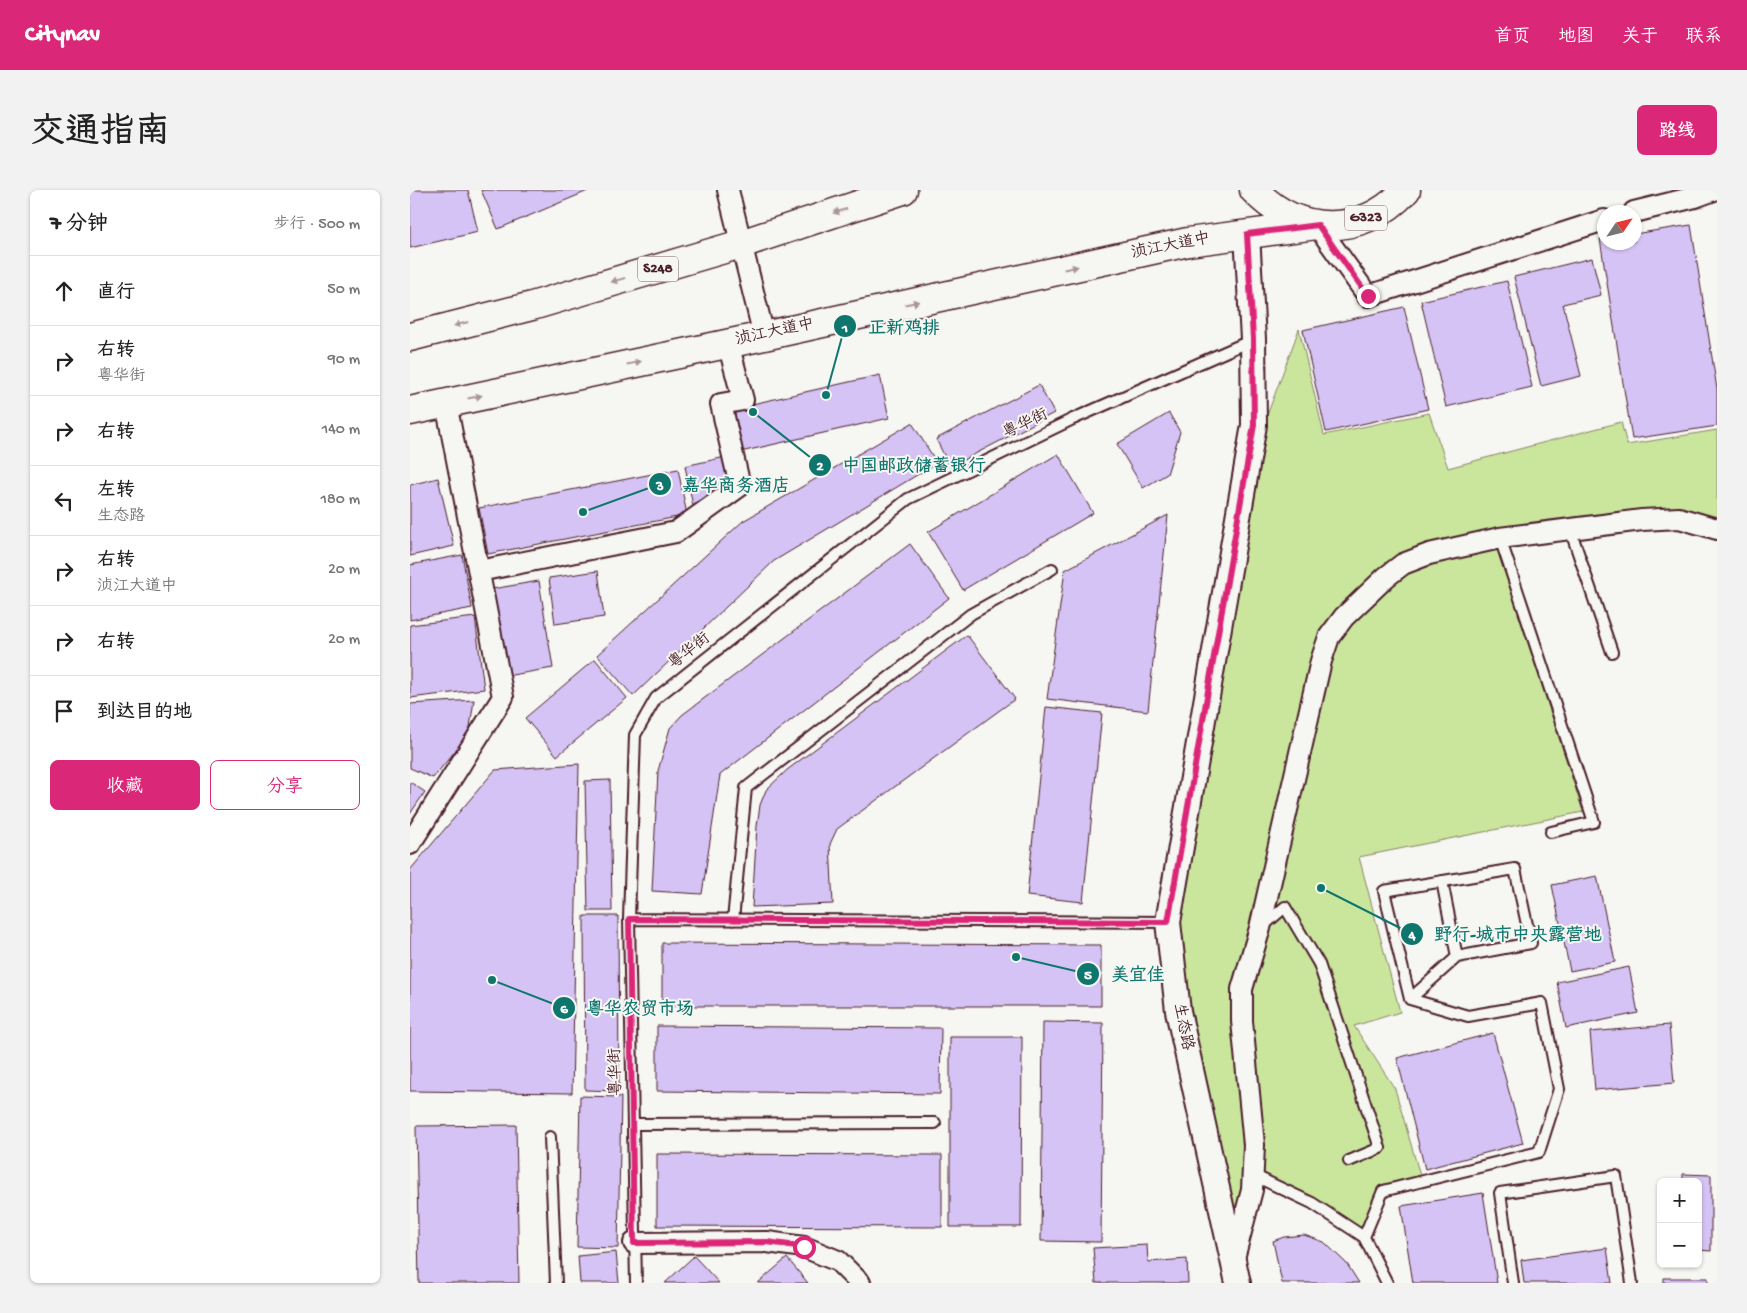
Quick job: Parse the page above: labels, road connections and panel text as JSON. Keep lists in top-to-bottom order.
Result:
{
  "streets": {
    "main road": ["G323", "浈江大道中", "S248"],
    "street": ["生态路"],
    "lane": ["粤华街"]
  },
  "crossings": [
    ["G323", "浈江大道中"],
    ["浈江大道中", "生态路"],
    ["粤华街", "生态路"]
  ],
  "places": [
    "正新鸡排",
    "中国邮政储蓄银行",
    "嘉华商务酒店",
    "野行-城市中央露营地",
    "美宜佳",
    "粤华农贸市场"
  ],
  "north": "top right",
  "page": {
    "header": "Citynav",
    "nav": [
      "首页",
      "地图",
      "关于",
      "联系"
    ],
    "title": "交通指南",
    "buttons": [
      "路线",
      ["收藏", "分享"]
    ],
    "heading": ["7 分钟", "步行 · 500 m"],
    "list": [
      ["直行", "50 m"],
      ["右转", "粤华街", "90 m"],
      ["右转", "140 m"],
      ["左转", "生态路", "180 m"],
      ["右转", "浈江大道中", "20 m"],
      ["右转", "20 m"],
      "到达目的地"
    ],
    "map_buttons": ["+", "−"]
  }
}
